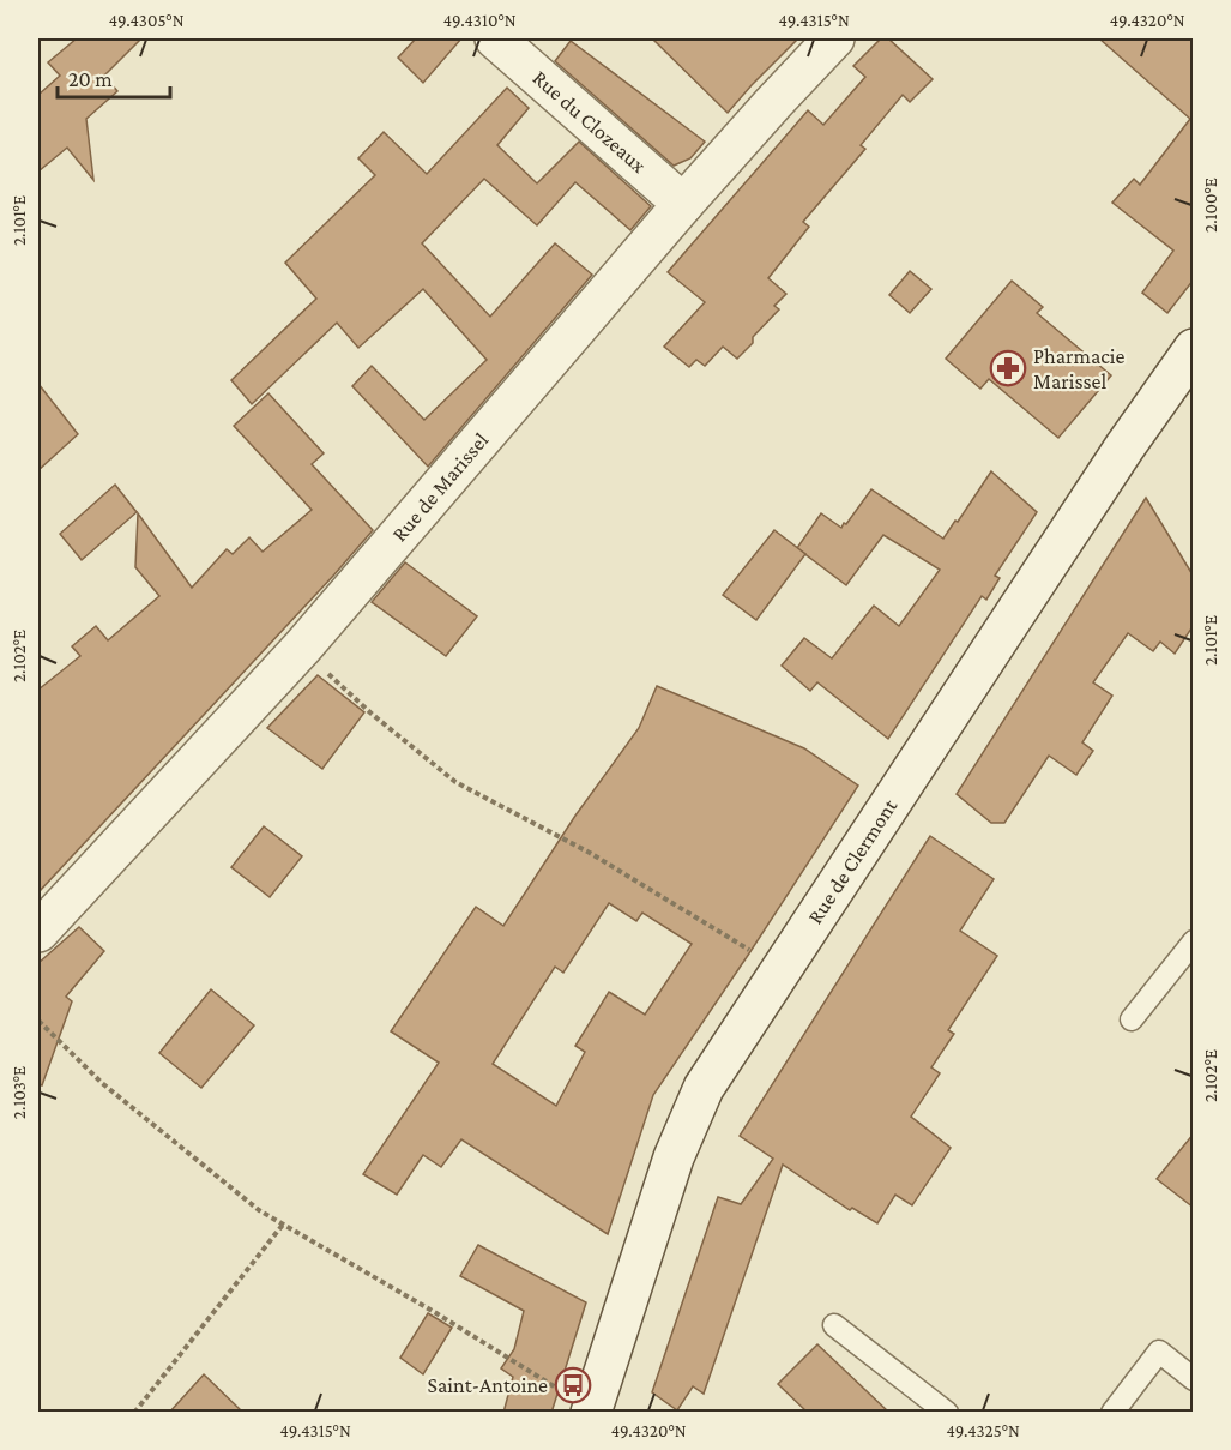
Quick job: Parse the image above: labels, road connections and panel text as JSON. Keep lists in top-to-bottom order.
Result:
{
  "streets": {
    "street": ["Rue du Clozeaux", "Rue de Marissel", "Rue de Clermont"]
  },
  "crossings": [
    ["Rue du Clozeaux", "Rue de Marissel"]
  ],
  "places": {
    "pharmacy": ["Pharmacie Marissel"],
    "bus stop": ["Saint-Antoine"]
  },
  "scale_bar": "20 m",
  "coordinates": [
    "49.4305°N",
    "49.4310°N",
    "49.4315°N",
    "49.4320°N",
    "2.100°E",
    "2.101°E",
    "2.102°E",
    "2.103°E",
    "49.4325°N"
  ]
}
